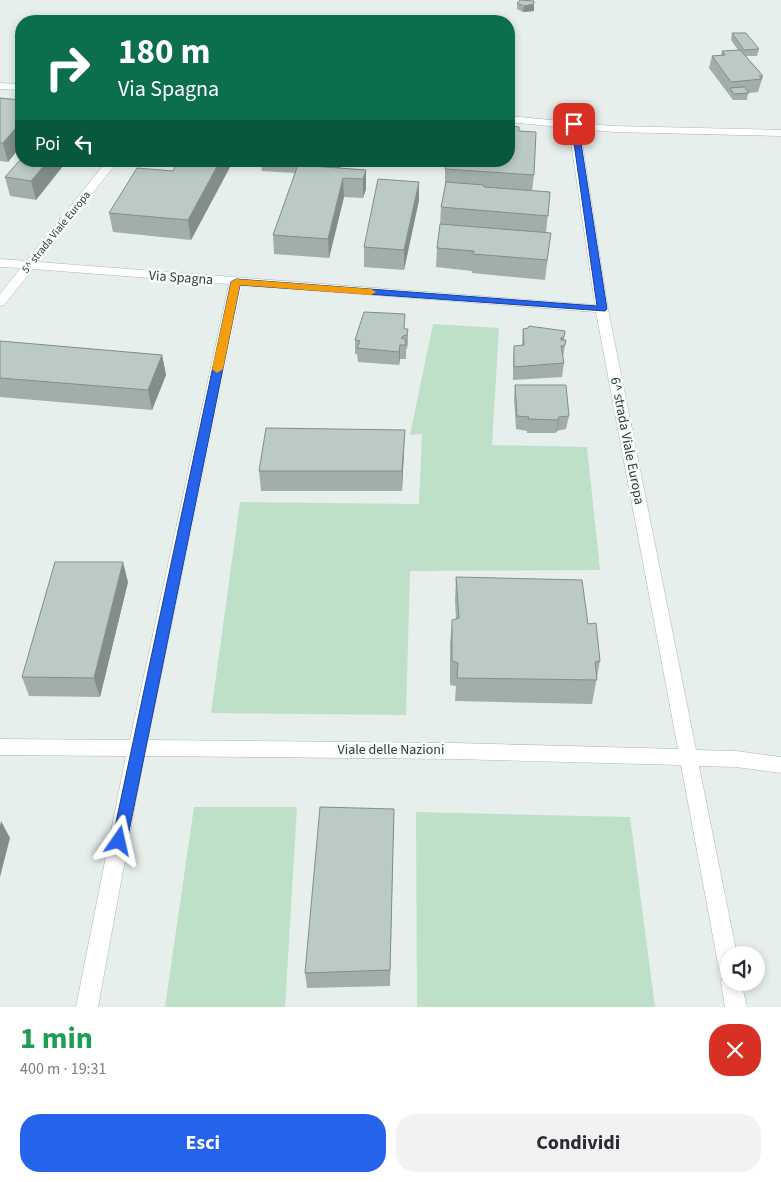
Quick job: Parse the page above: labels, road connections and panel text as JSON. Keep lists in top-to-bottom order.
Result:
{
  "streets": {
    "street": [
      "5^ strada Viale Europa",
      "Via Spagna",
      "6^ strada Viale Europa",
      "Viale delle Nazioni"
    ]
  },
  "crossings": [
    ["5^ strada Viale Europa", "Via Spagna"],
    ["Via Spagna", "6^ strada Viale Europa"],
    ["6^ strada Viale Europa", "Viale delle Nazioni"]
  ],
  "page": {
    "turn": ["180 m", "Via Spagna"],
    "then": "Poi",
    "heading": ["1 min", "400 m · 19:31"],
    "buttons": ["Esci", "Condividi"]
  }
}
